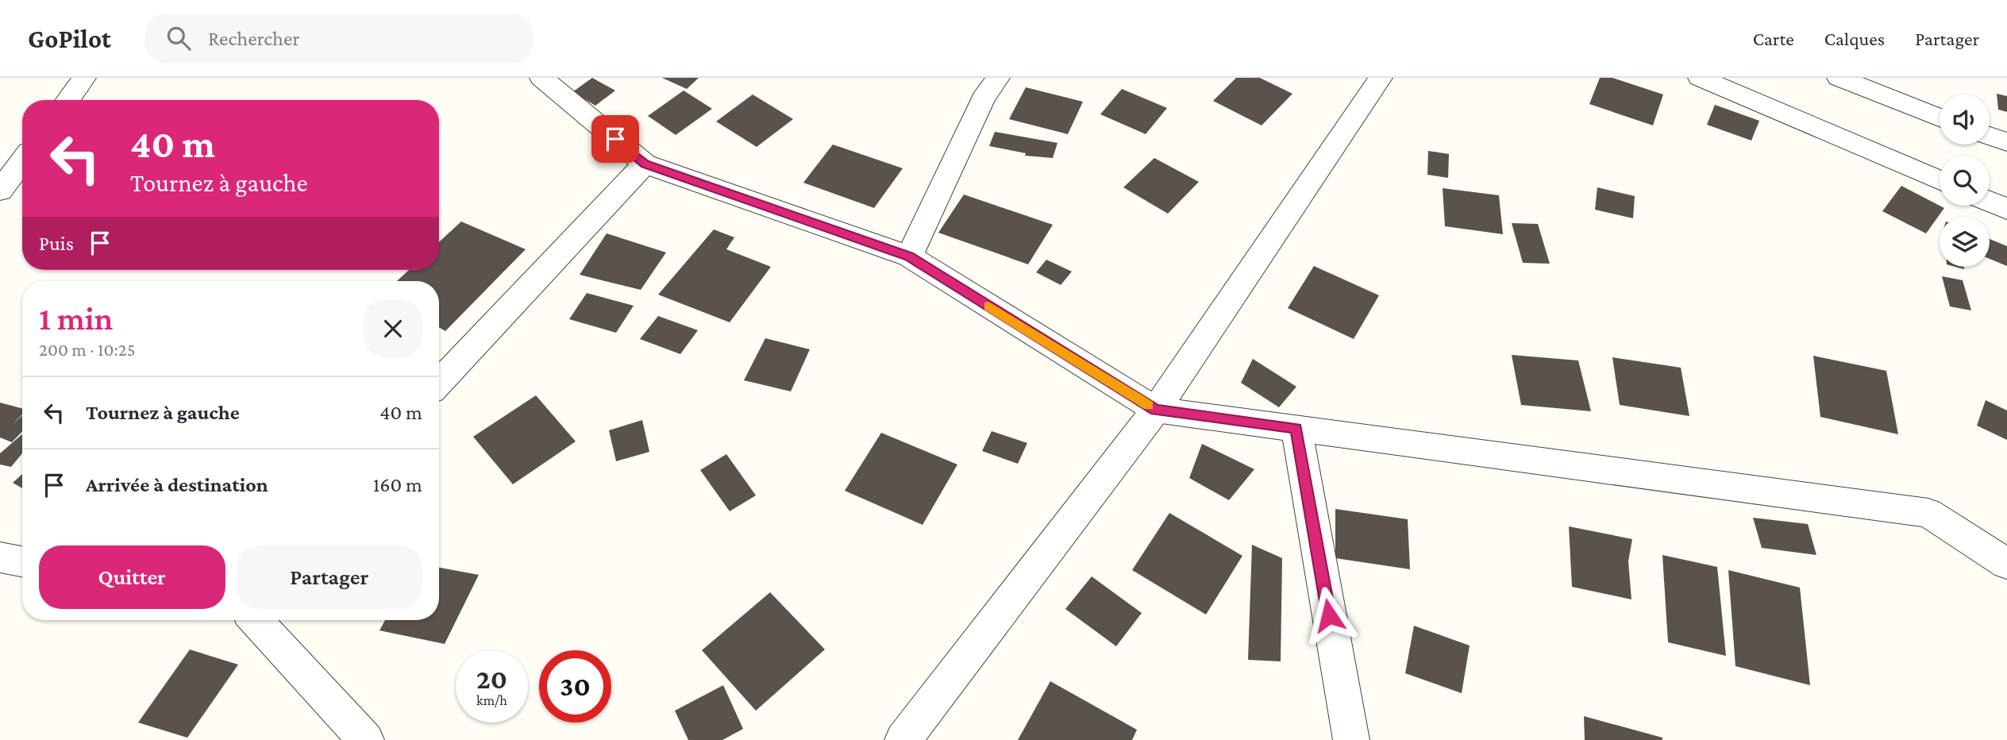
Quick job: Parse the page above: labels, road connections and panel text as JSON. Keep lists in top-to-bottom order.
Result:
{
  "page": {
    "header": "GoPilot",
    "search": "Rechercher",
    "nav": ["Carte", "Calques", "Partager"],
    "turn": ["40 m", "Tournez à gauche"],
    "then": "Puis",
    "heading": ["1 min", "200 m · 10:25"],
    "list": [
      {
        "name": "Tournez à gauche",
        "value": "40 m"
      },
      {
        "name": "Arrivée à destination",
        "value": "160 m"
      }
    ],
    "buttons": ["Quitter", "Partager"],
    "speed": "20 km/h",
    "limit": "30"
  }
}
